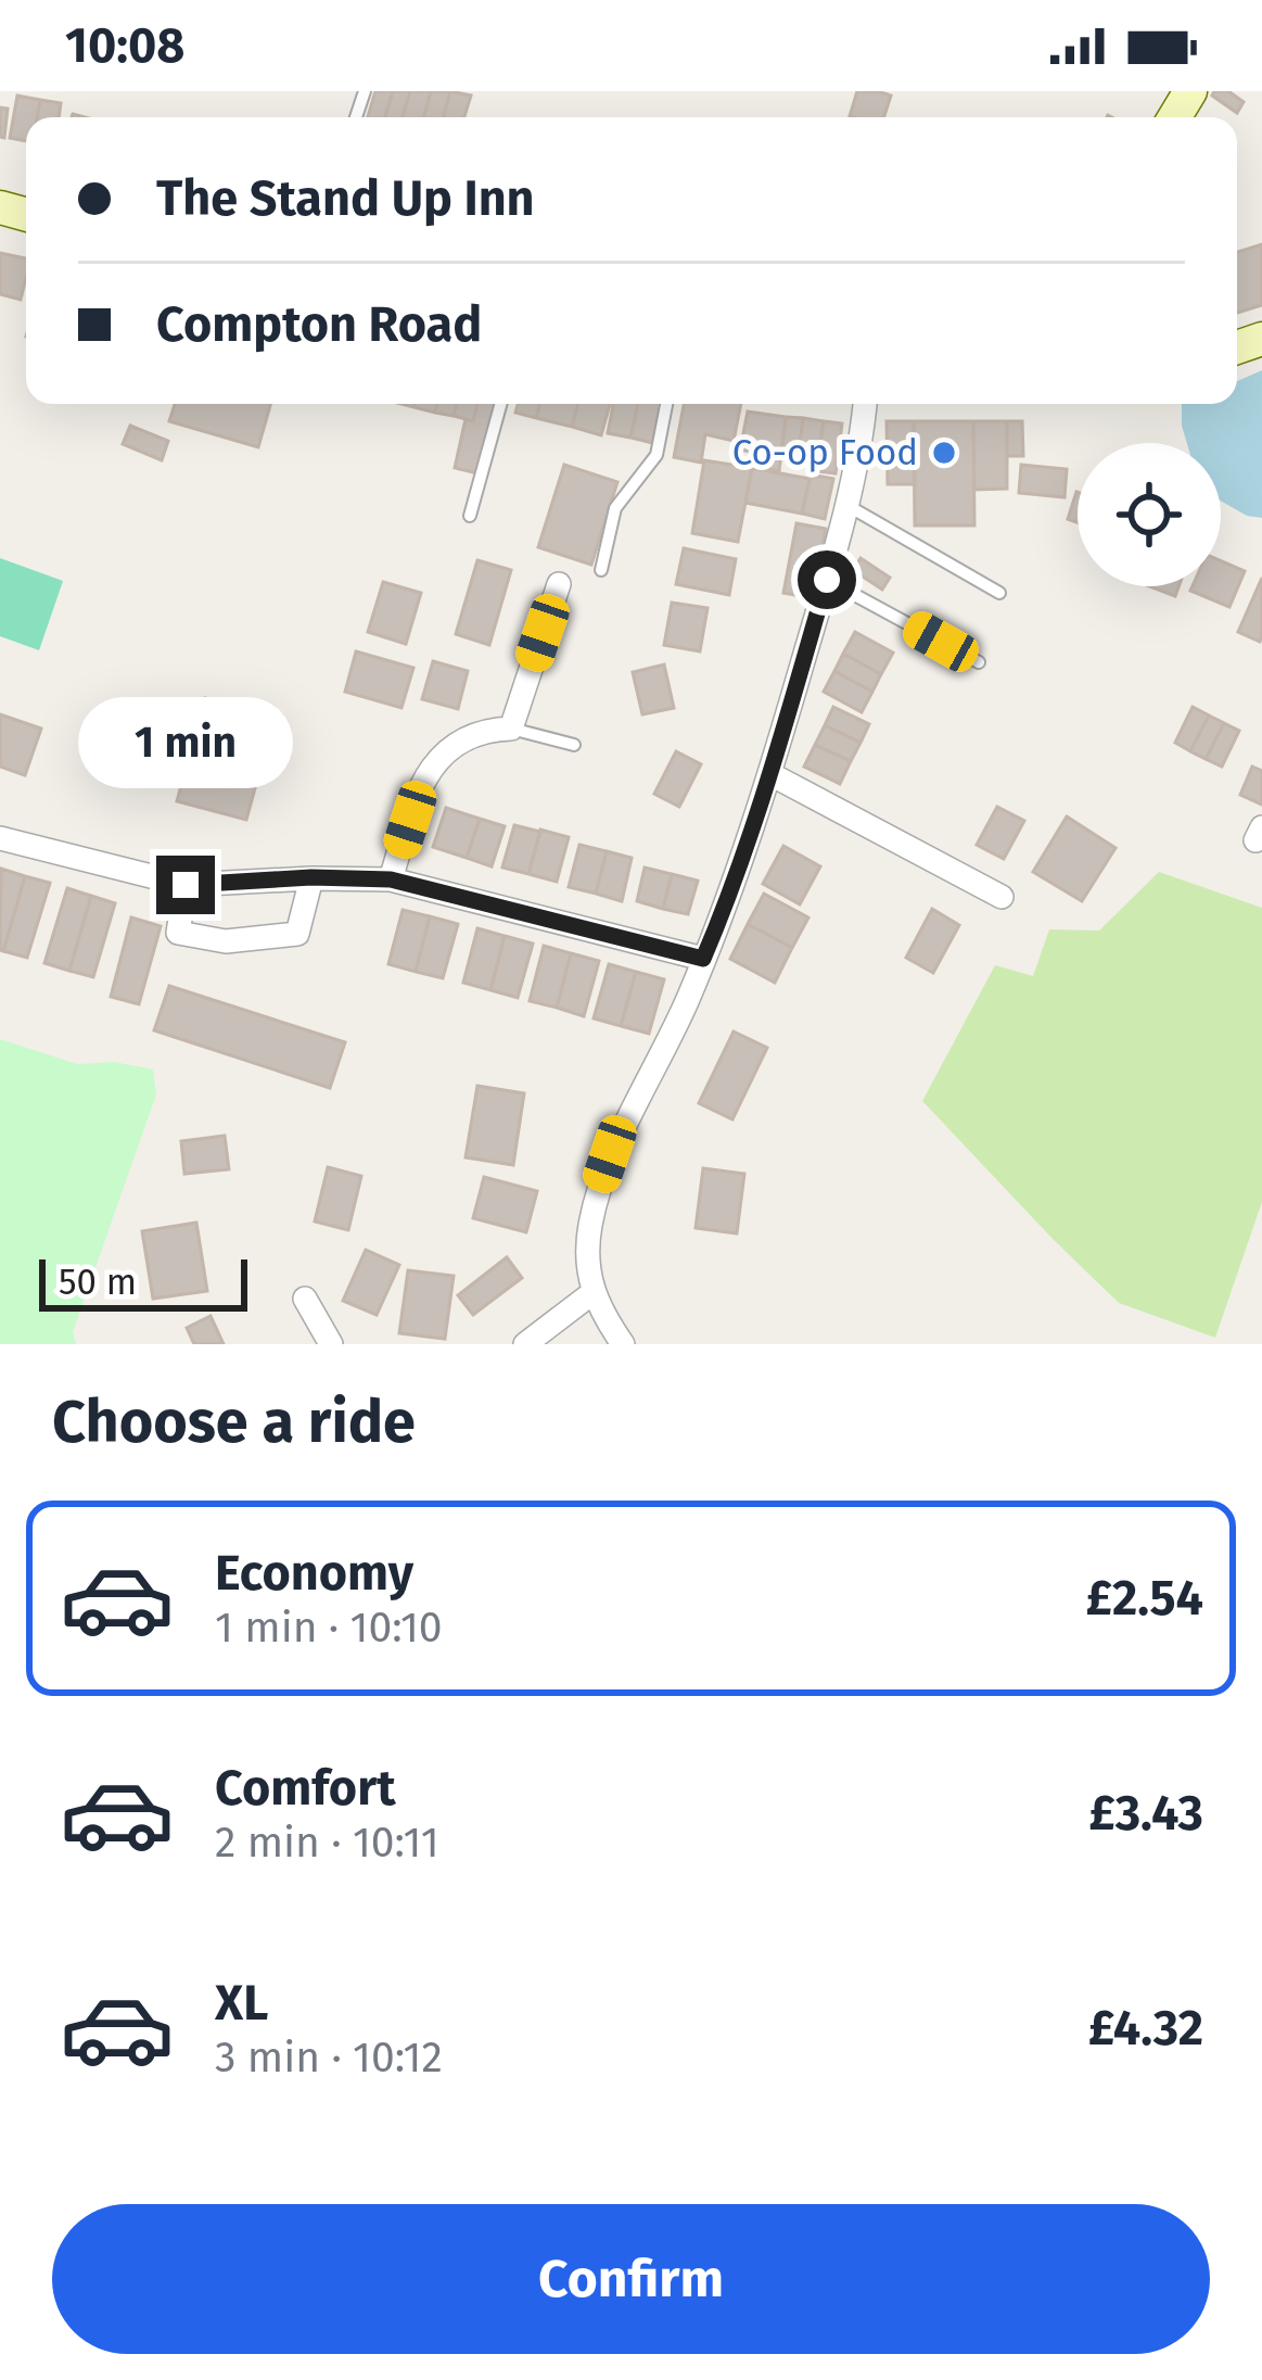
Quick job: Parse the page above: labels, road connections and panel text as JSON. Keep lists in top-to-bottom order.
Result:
{
  "places": ["Co-op Food"],
  "scale_bar": "50 m",
  "page": {
    "status": "10:08",
    "banner": ["The Stand Up Inn", "Compton Road"],
    "bubble": "1 min",
    "scale": "50 m",
    "heading": "Choose a ride",
    "list": [
      {
        "name": "Economy",
        "note": "1 min · 10:10",
        "value": "£2.54"
      },
      {
        "name": "Comfort",
        "note": "2 min · 10:11",
        "value": "£3.43"
      },
      {
        "name": "XL",
        "note": "3 min · 10:12",
        "value": "£4.32"
      }
    ],
    "buttons": "Confirm"
  }
}
